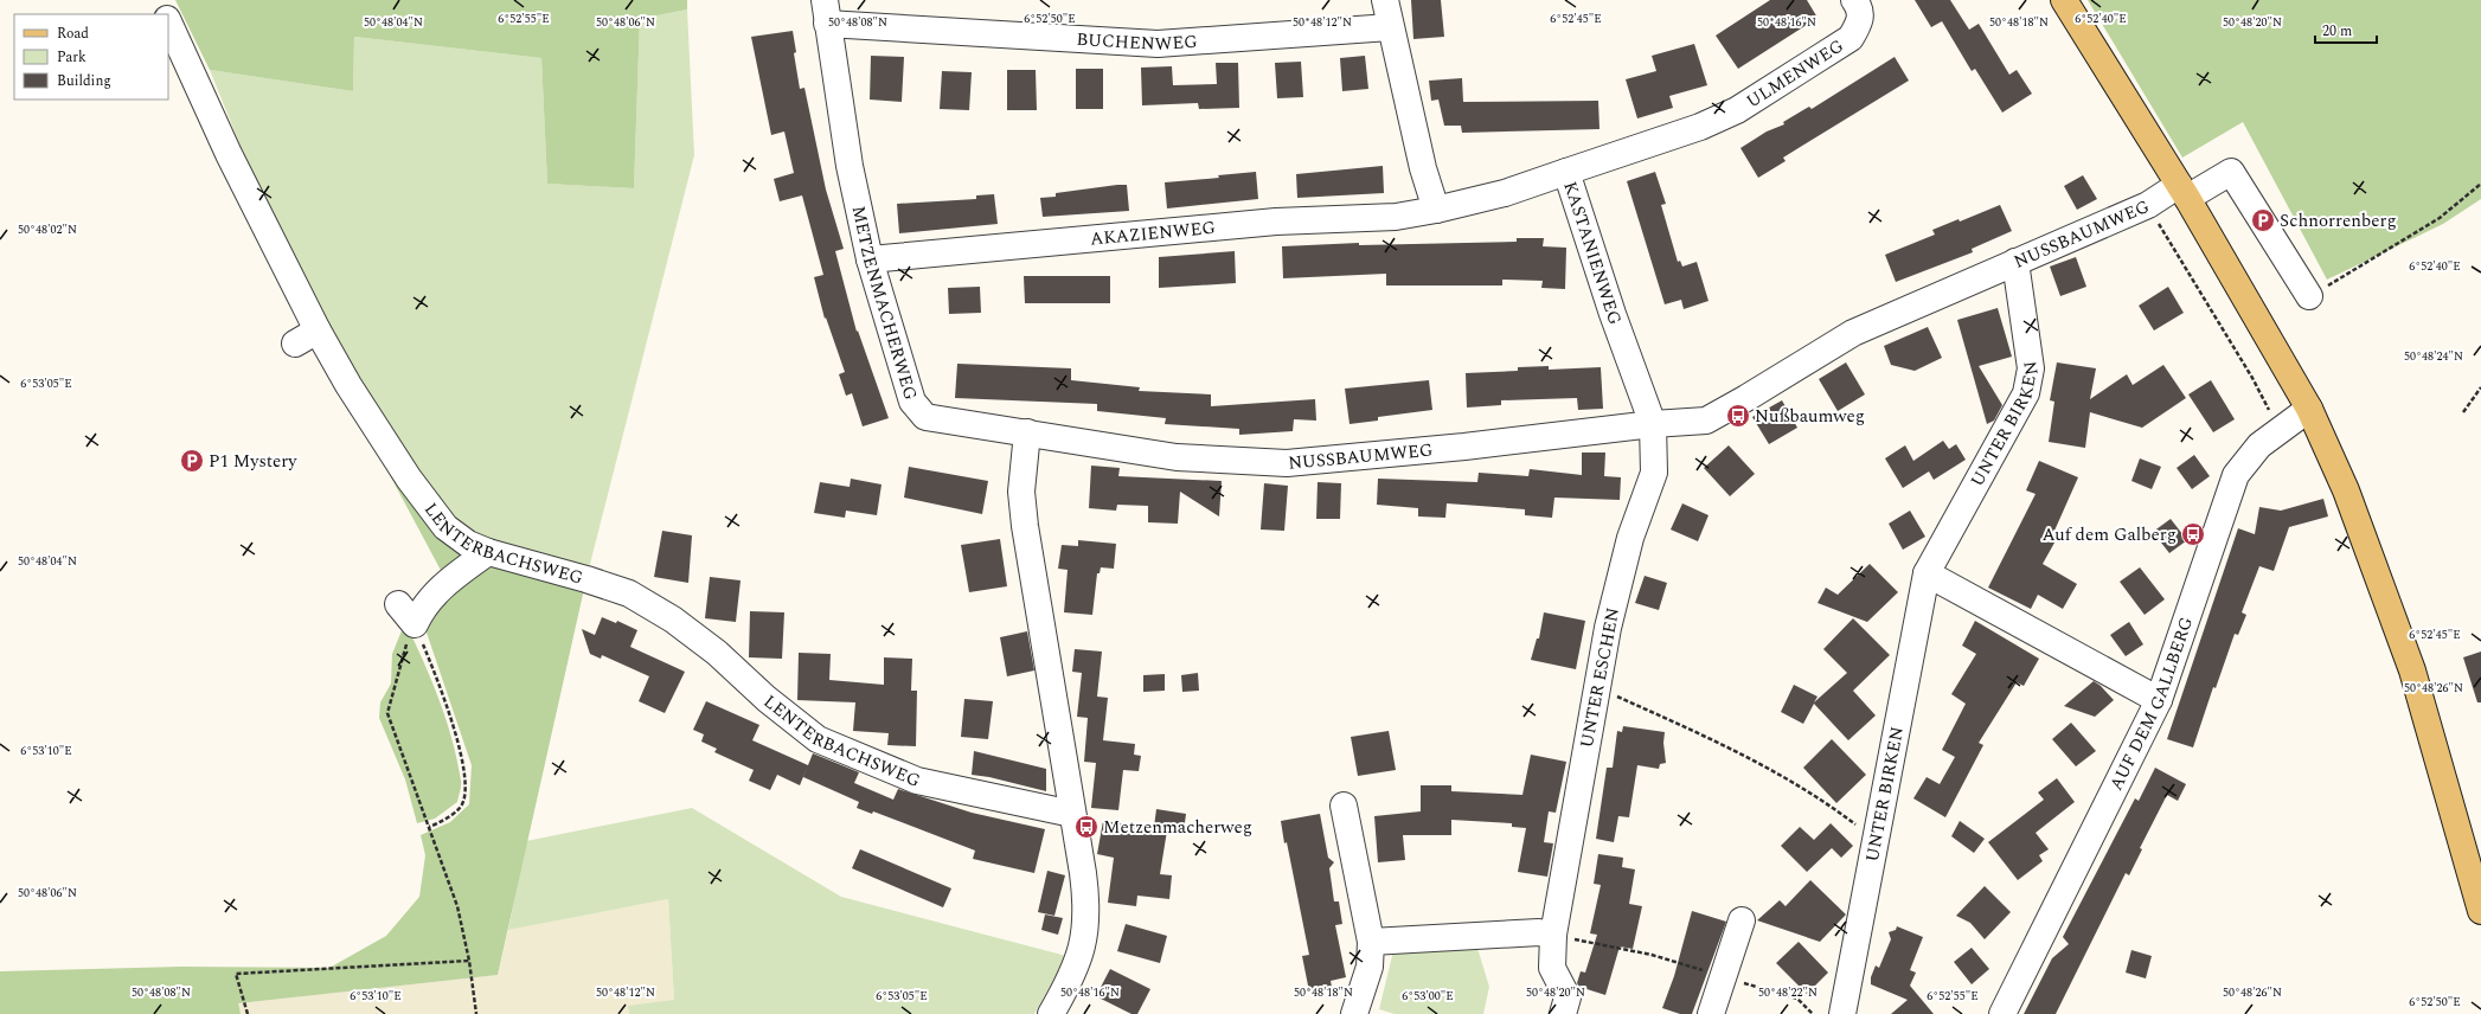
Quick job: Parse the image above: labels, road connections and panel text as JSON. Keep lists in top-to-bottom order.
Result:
{
  "streets": {
    "street": [
      "BUCHENWEG",
      "ULMENWEG",
      "NUSSBAUMWEG",
      "AKAZIENWEG",
      "KASTANIENWEG",
      "METZENMACHERWEG",
      "UNTER BIRKEN",
      "LENTERBACHSWEG",
      "UNTER ESCHEN",
      "AUF DEM GALLBERG"
    ]
  },
  "crossings": [
    ["BUCHENWEG", "METZENMACHERWEG"],
    ["ULMENWEG", "KASTANIENWEG"],
    ["NUSSBAUMWEG", "KASTANIENWEG"],
    ["NUSSBAUMWEG", "METZENMACHERWEG"],
    ["NUSSBAUMWEG", "UNTER BIRKEN"],
    ["NUSSBAUMWEG", "UNTER ESCHEN"],
    ["AKAZIENWEG", "KASTANIENWEG"],
    ["AKAZIENWEG", "METZENMACHERWEG"],
    ["KASTANIENWEG", "UNTER ESCHEN"]
  ],
  "places": {
    "parking": ["Schnorrenberg", "P1 Mystery"],
    "bus stop": ["Nußbaumweg", "Auf dem Galberg", "Metzenmacherweg"]
  },
  "legend": ["Road", "Park", "Building"],
  "scale_bar": "20 m",
  "coordinates": [
    "6°52'55\"E",
    "6°52'50\"E",
    "6°52'45\"E",
    "6°52'40\"E",
    "50°48'04\"N",
    "50°48'06\"N",
    "50°48'08\"N",
    "50°48'12\"N",
    "50°48'16\"N",
    "50°48'18\"N",
    "50°48'20\"N",
    "50°48'02\"N",
    "50°48'24\"N",
    "6°53'05\"E",
    "50°48'26\"N",
    "6°53'10\"E",
    "50°48'22\"N",
    "6°53'00\"E"
  ]
}
